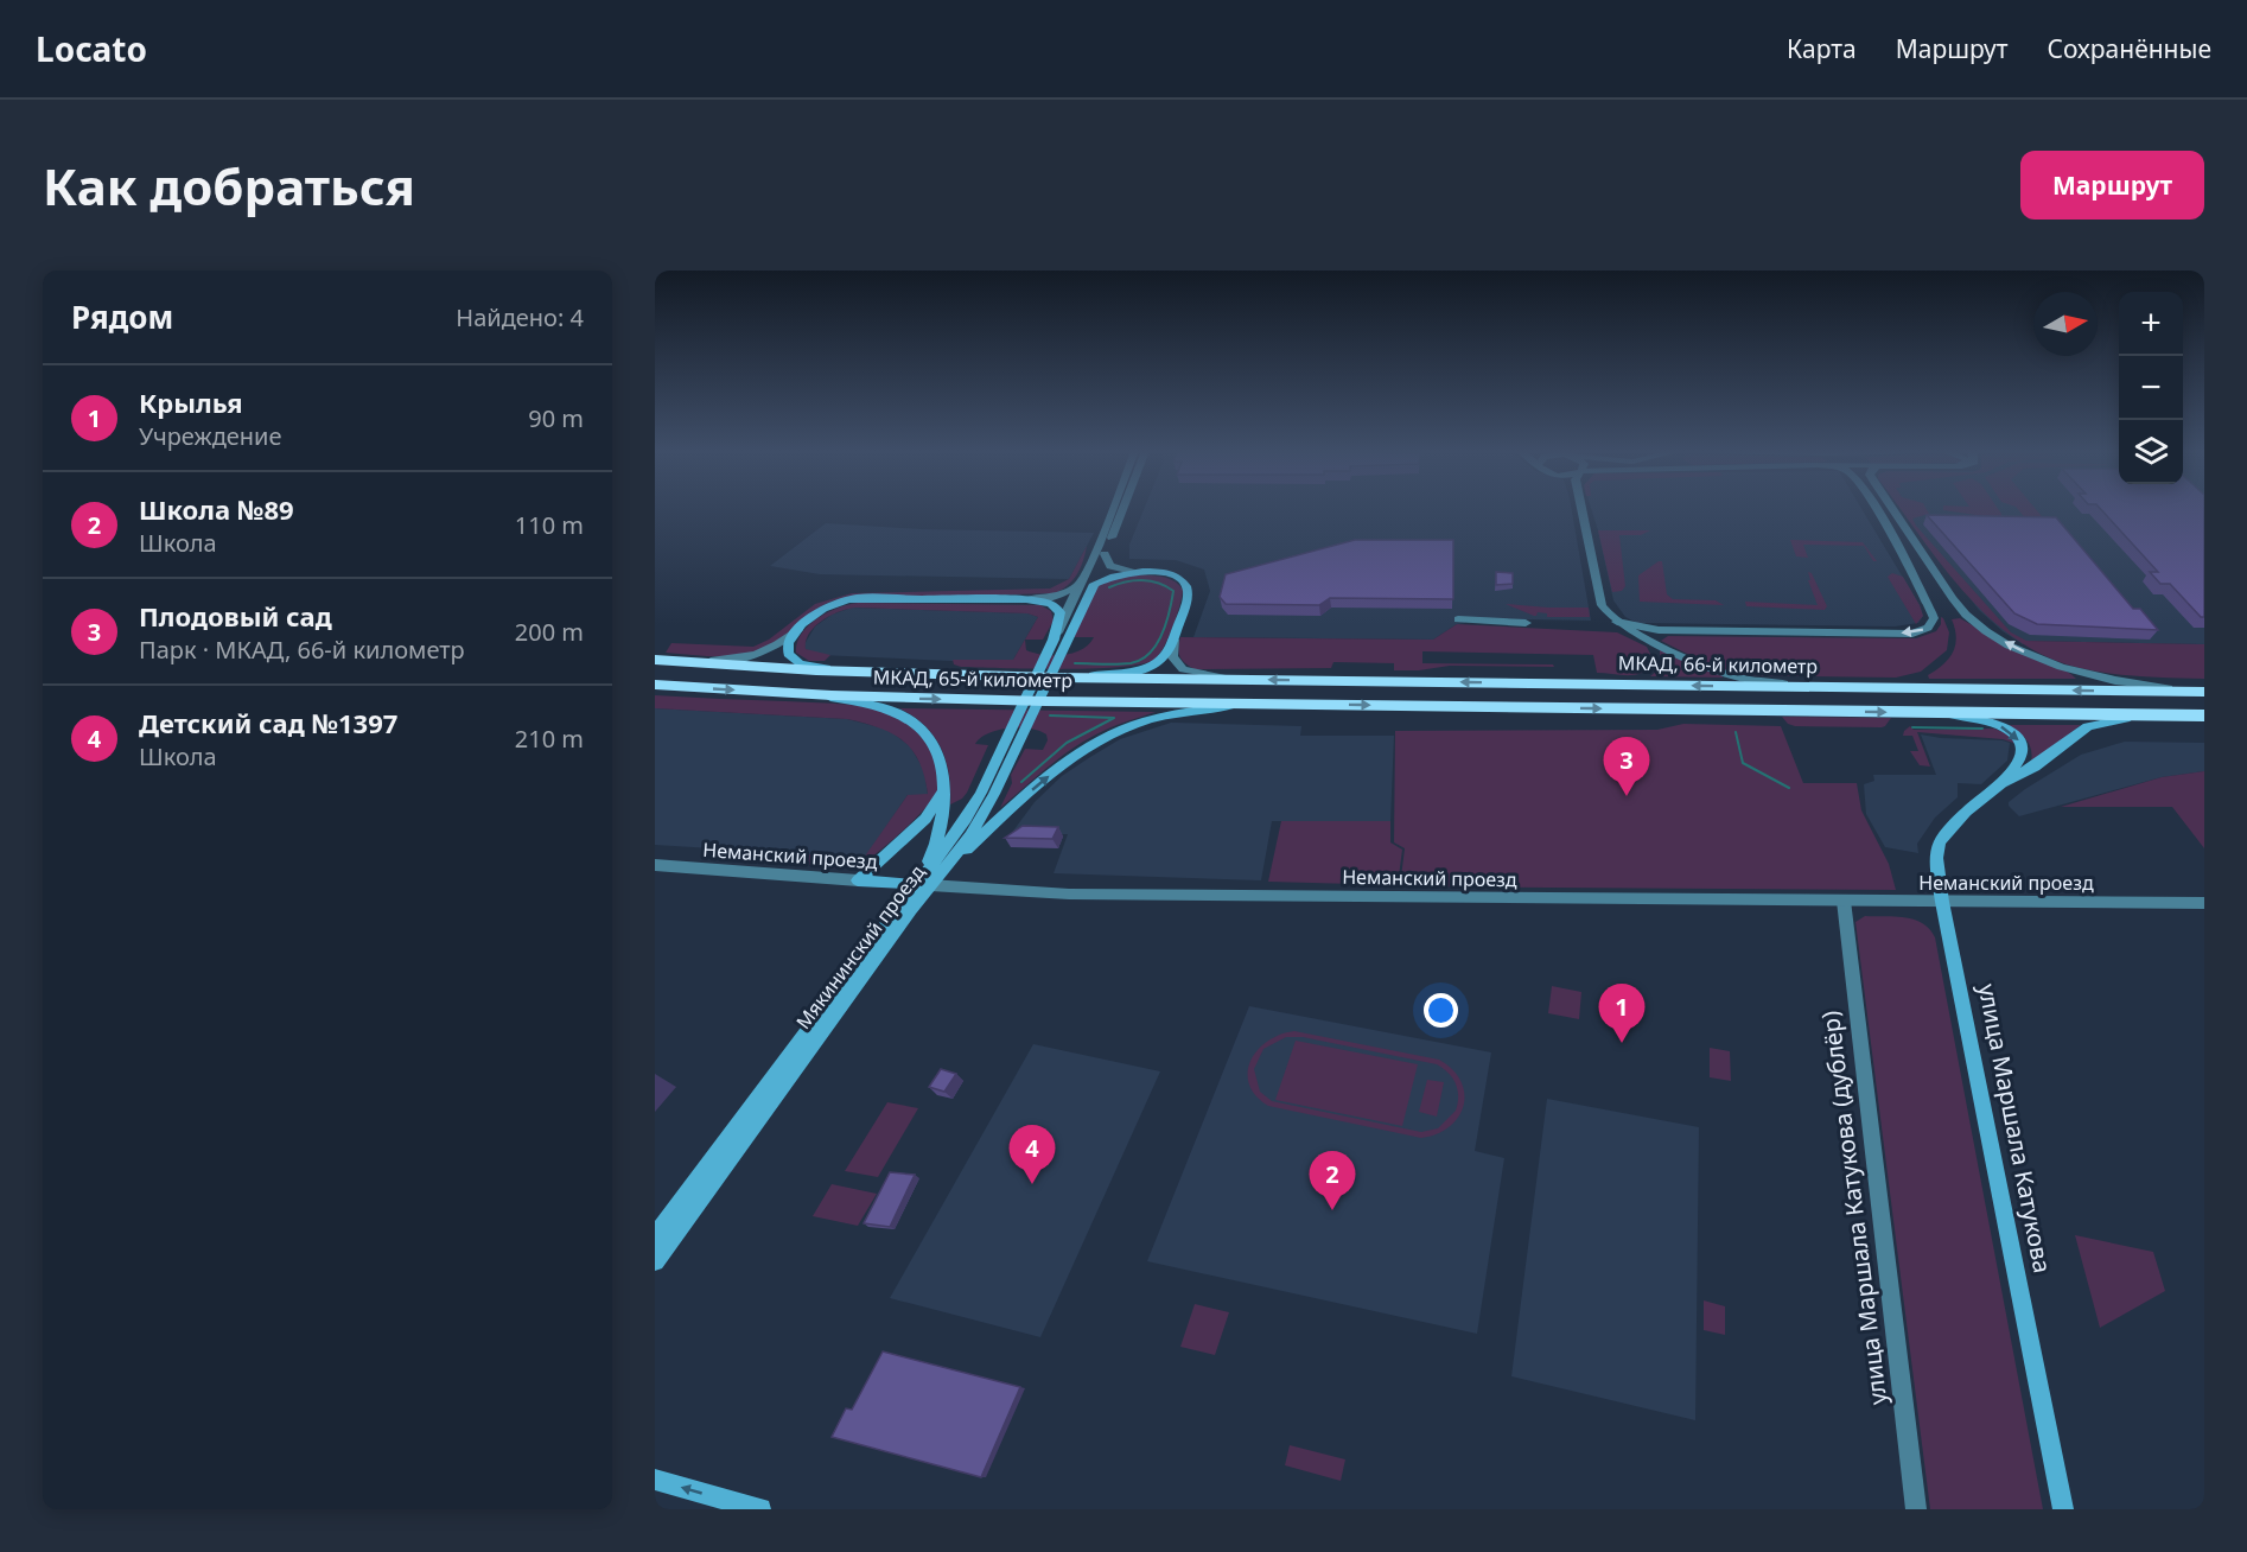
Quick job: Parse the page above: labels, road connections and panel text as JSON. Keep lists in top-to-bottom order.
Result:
{
  "streets": {
    "highway": ["МКАД, 66-й километр", "МКАД, 65-й километр"],
    "main road": ["Неманский проезд", "Мякининский проезд", "улица Маршала Катукова"],
    "street": ["улица Маршала Катукова (дублёр)"]
  },
  "crossings": [
    ["МКАД, 66-й километр", "МКАД, 65-й километр"],
    ["МКАД, 65-й километр", "улица Маршала Катукова"],
    ["Неманский проезд", "Мякининский проезд"],
    ["Неманский проезд", "улица Маршала Катукова"],
    ["Неманский проезд", "улица Маршала Катукова (дублёр)"]
  ],
  "one_way": ["МКАД, 66-й километр"],
  "north": "right",
  "page": {
    "header": "Locato",
    "nav": ["Карта", "Маршрут", "Сохранённые"],
    "buttons": "Маршрут",
    "title": "Как добраться",
    "heading": ["Рядом", "Найдено: 4"],
    "map_buttons": ["+", "−"],
    "list": [
      {
        "mark": "1",
        "name": "Крылья",
        "note": "Учреждение",
        "value": "90 m"
      },
      {
        "mark": "2",
        "name": "Школа №89",
        "note": "Школа",
        "value": "110 m"
      },
      {
        "mark": "3",
        "name": "Плодовый сад",
        "note": "Парк · МКАД, 66-й километр",
        "value": "200 m"
      },
      {
        "mark": "4",
        "name": "Детский сад №1397",
        "note": "Школа",
        "value": "210 m"
      }
    ],
    "pins": [
      "3",
      "1",
      "4",
      "2"
    ]
  }
}
